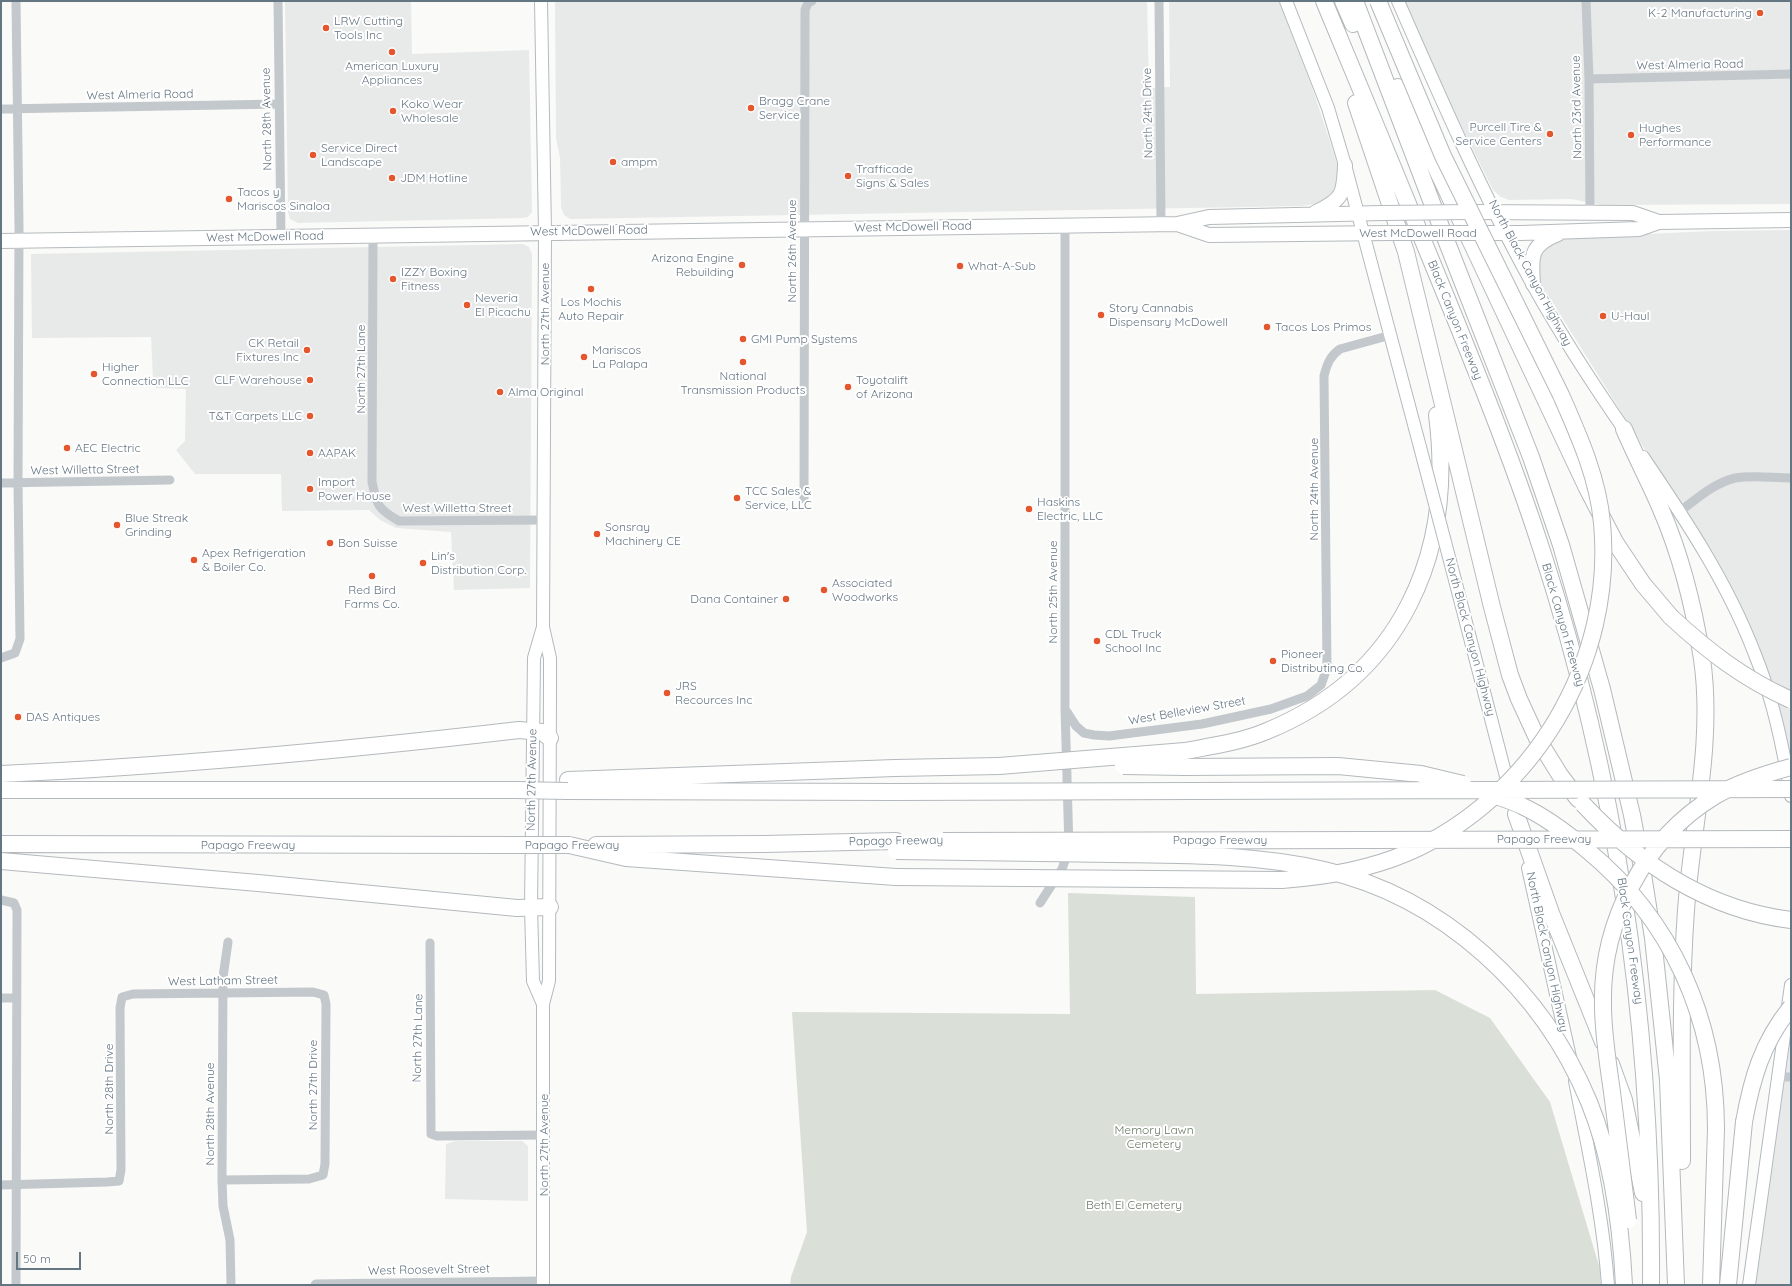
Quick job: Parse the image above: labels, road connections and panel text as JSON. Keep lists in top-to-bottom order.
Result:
{
  "streets": {
    "highway": ["Black Canyon Freeway", "Papago Freeway"],
    "main road": ["West McDowell Road", "North Black Canyon Highway", "North 27th Avenue"],
    "street": [
      "West Almeria Road",
      "North 23rd Avenue",
      "North 24th Drive",
      "North 28th Avenue",
      "North 26th Avenue",
      "North 27th Lane",
      "West Willetta Street",
      "North 24th Avenue",
      "North 25th Avenue",
      "West Belleview Street",
      "West Latham Street",
      "North 27th Drive",
      "North 28th Drive",
      "West Roosevelt Street"
    ]
  },
  "crossings": [
    ["West Almeria Road", "North 23rd Avenue"],
    ["West Almeria Road", "North 28th Avenue"],
    ["North 23rd Avenue", "West McDowell Road"],
    ["North 24th Drive", "West McDowell Road"],
    ["North 28th Avenue", "West McDowell Road"],
    ["North 28th Avenue", "West Latham Street"],
    ["North 28th Avenue", "North 27th Drive"],
    ["West McDowell Road", "North 26th Avenue"],
    ["West McDowell Road", "North Black Canyon Highway"],
    ["West McDowell Road", "North 27th Avenue"],
    ["West McDowell Road", "North 27th Lane"],
    ["West McDowell Road", "North 25th Avenue"],
    ["North Black Canyon Highway", "North 24th Avenue"],
    ["North 27th Avenue", "North 27th Lane"],
    ["North 27th Avenue", "West Willetta Street"],
    ["North 27th Avenue", "West Roosevelt Street"],
    ["North 27th Lane", "West Willetta Street"],
    ["North 24th Avenue", "West Belleview Street"],
    ["North 25th Avenue", "West Belleview Street"],
    ["West Latham Street", "North 27th Drive"],
    ["West Latham Street", "North 28th Drive"]
  ],
  "parks": ["Memory Lawn Cemetery", "Beth El Cemetery"],
  "places": [
    "K-2 Manufacturing",
    "LRW Cutting Tools Inc",
    "American Luxury Appliances",
    "Bragg Crane Service",
    "Koko Wear Wholesale",
    "Purcell Tire & Service Centers",
    "Hughes Performance",
    "Service Direct Landscape",
    "ampm",
    "Trafficade Signs & Sales",
    "JDM Hotline",
    "Tacos y Mariscos Sinaloa",
    "Arizona Engine Rebuilding",
    "What-A-Sub",
    "IZZY Boxing Fitness",
    "Los Mochis Auto Repair",
    "Neveria El Picachu",
    "Story Cannabis Dispensary McDowell",
    "U-Haul",
    "Tacos Los Primos",
    "GMI Pump Systems",
    "CK Retail Fixtures Inc",
    "Mariscos La Palapa",
    "National Transmission Products",
    "Higher Connection LLC",
    "CLF Warehouse",
    "Toyotalift of Arizona",
    "Alma Original",
    "T&T Carpets LLC",
    "AEC Electric",
    "AAPAK",
    "Import Power House",
    "TCC Sales & Service, LLC",
    "Haskins Electric, LLC",
    "Blue Streak Grinding",
    "Sonsray Machinery CE",
    "Bon Suisse",
    "Apex Refrigeration & Boiler Co.",
    "Lin's Distribution Corp.",
    "Red Bird Farms Co.",
    "Associated Woodworks",
    "Dana Container",
    "CDL Truck School Inc",
    "Pioneer Distributing Co.",
    "JRS Recources Inc",
    "DAS Antiques"
  ],
  "scale_bar": "50 m"
}
